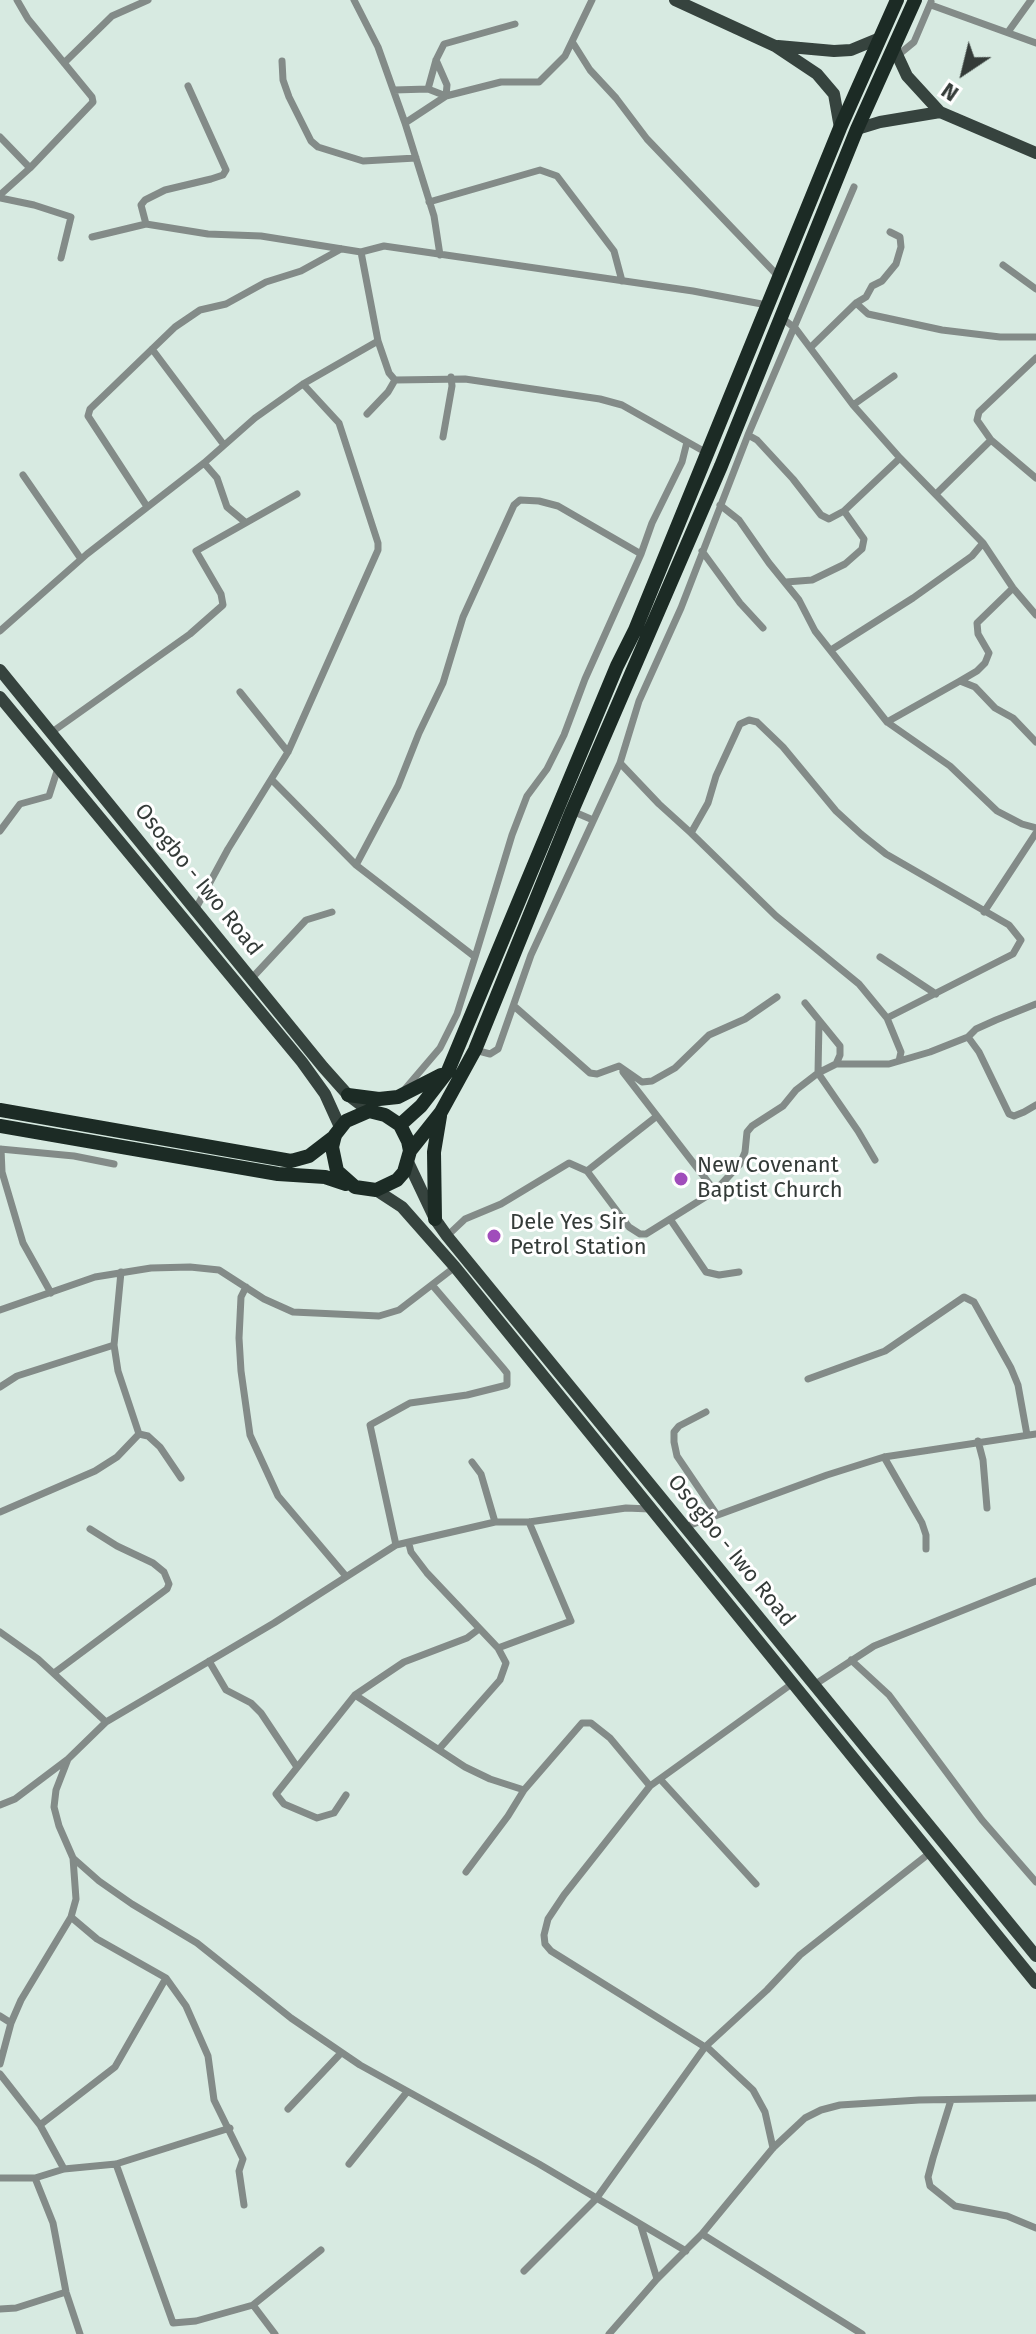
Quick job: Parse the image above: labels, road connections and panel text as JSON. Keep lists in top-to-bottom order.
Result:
{
  "streets": {
    "main road": ["Osogbo - Iwo Road"]
  },
  "places": ["New Covenant Baptist Church", "Dele Yes Sir Petrol Station"],
  "north": "bottom left"
}
